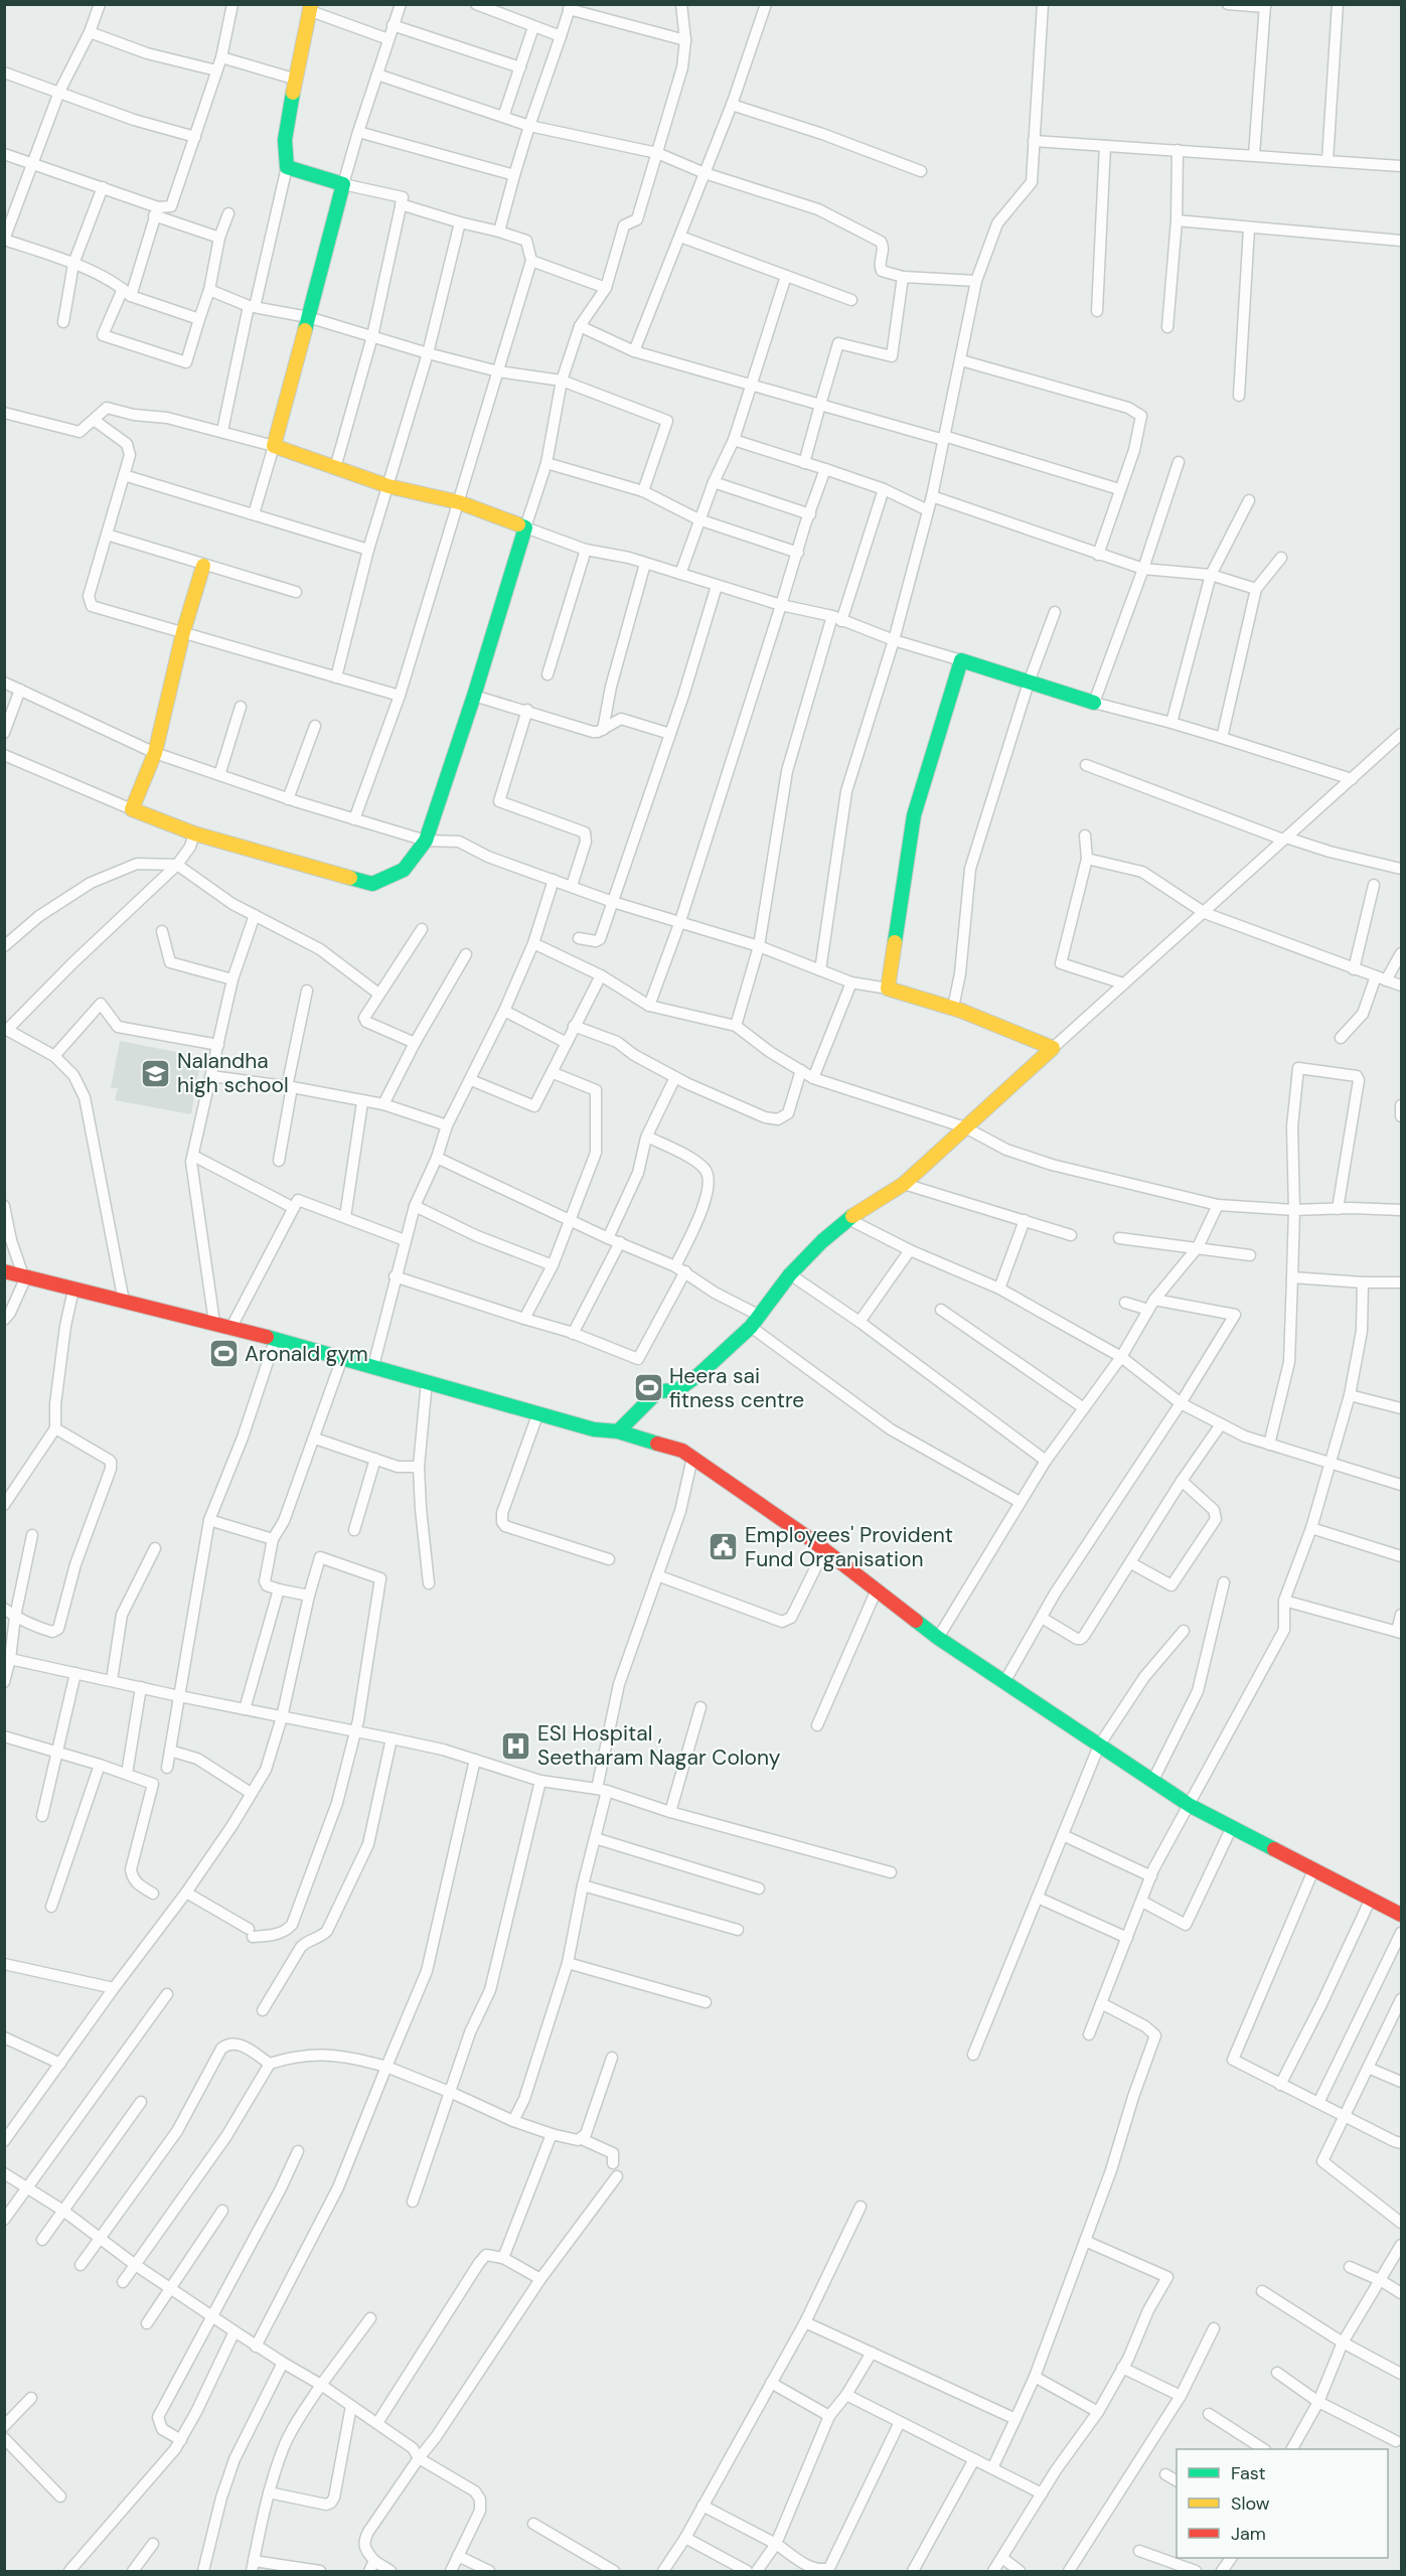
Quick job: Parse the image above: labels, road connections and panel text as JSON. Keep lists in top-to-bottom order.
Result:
{
  "places": {
    "school or university": ["Nalandha high school"],
    "sports": ["Aronald gym", "Heera sai fitness centre"],
    "public building": ["Employees' Provident Fund Organisation"],
    "hospital": ["ESI Hospital , Seetharam Nagar Colony"]
  },
  "legend": ["Fast", "Slow", "Jam"]
}
